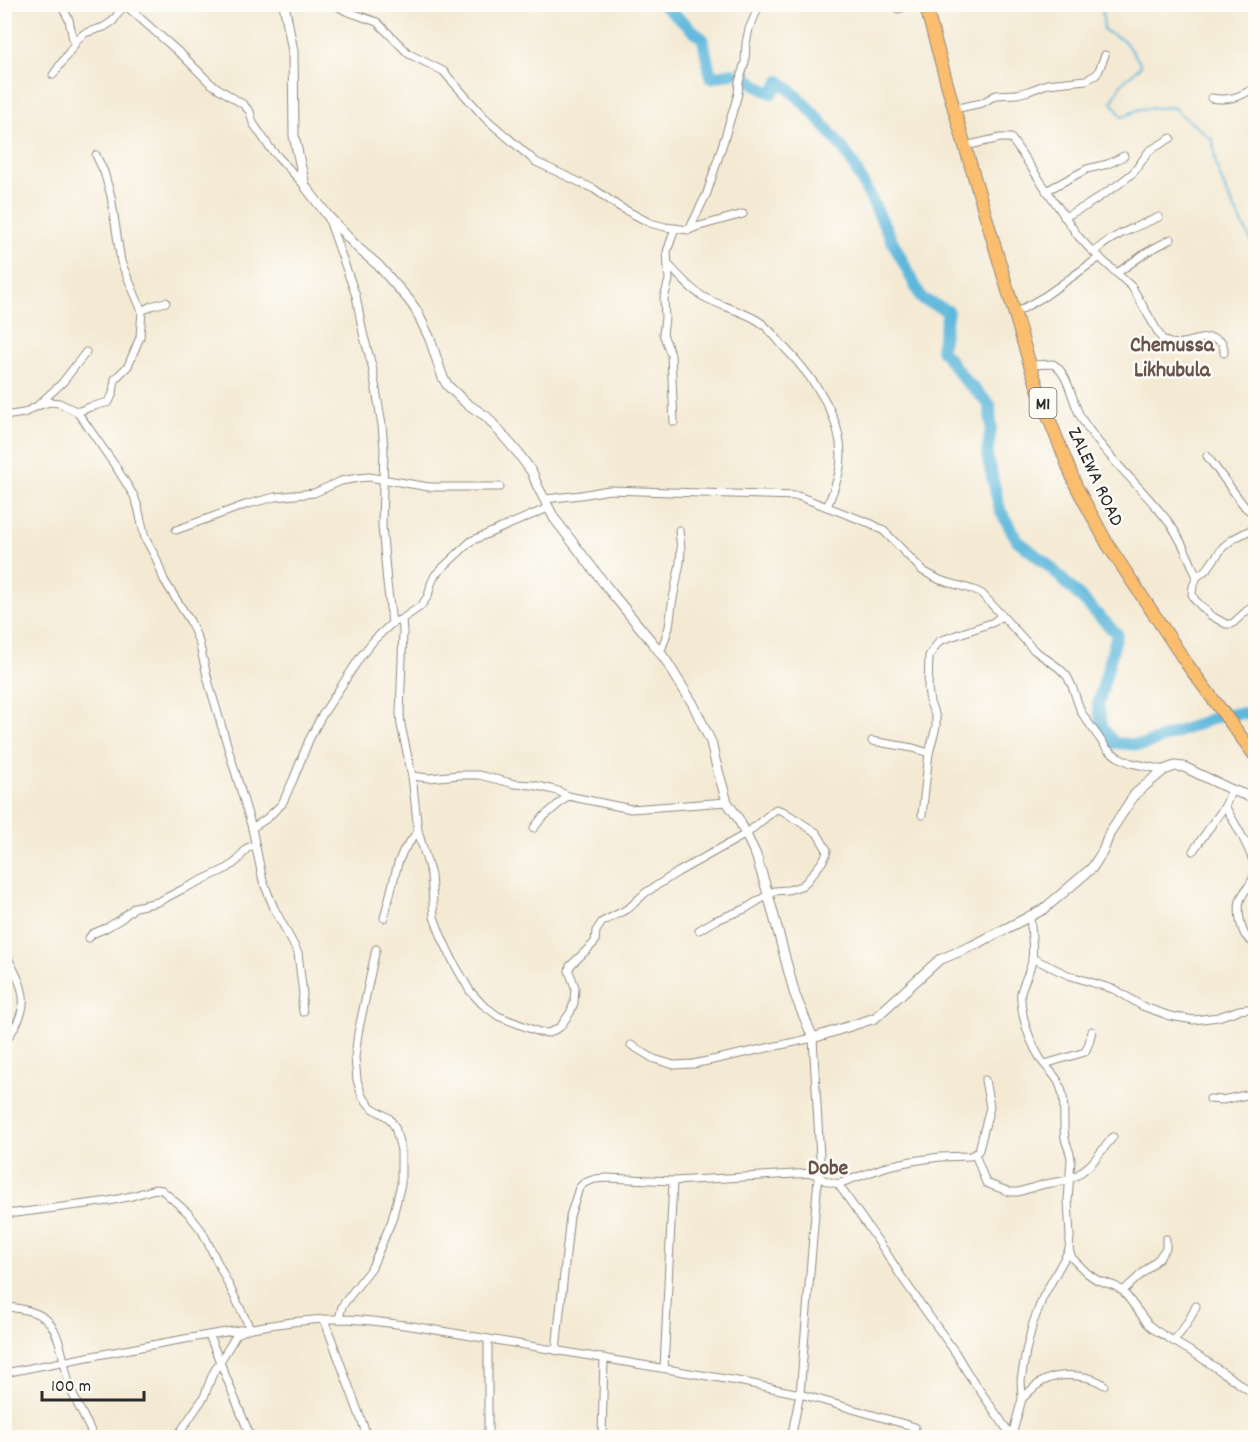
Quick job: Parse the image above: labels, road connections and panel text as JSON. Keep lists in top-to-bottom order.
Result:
{
  "streets": {
    "highway": ["M1", "ZALEWA ROAD"]
  },
  "districts": ["Chemussa Likhubula", "Dobe"],
  "scale_bar": "100 m"
}
